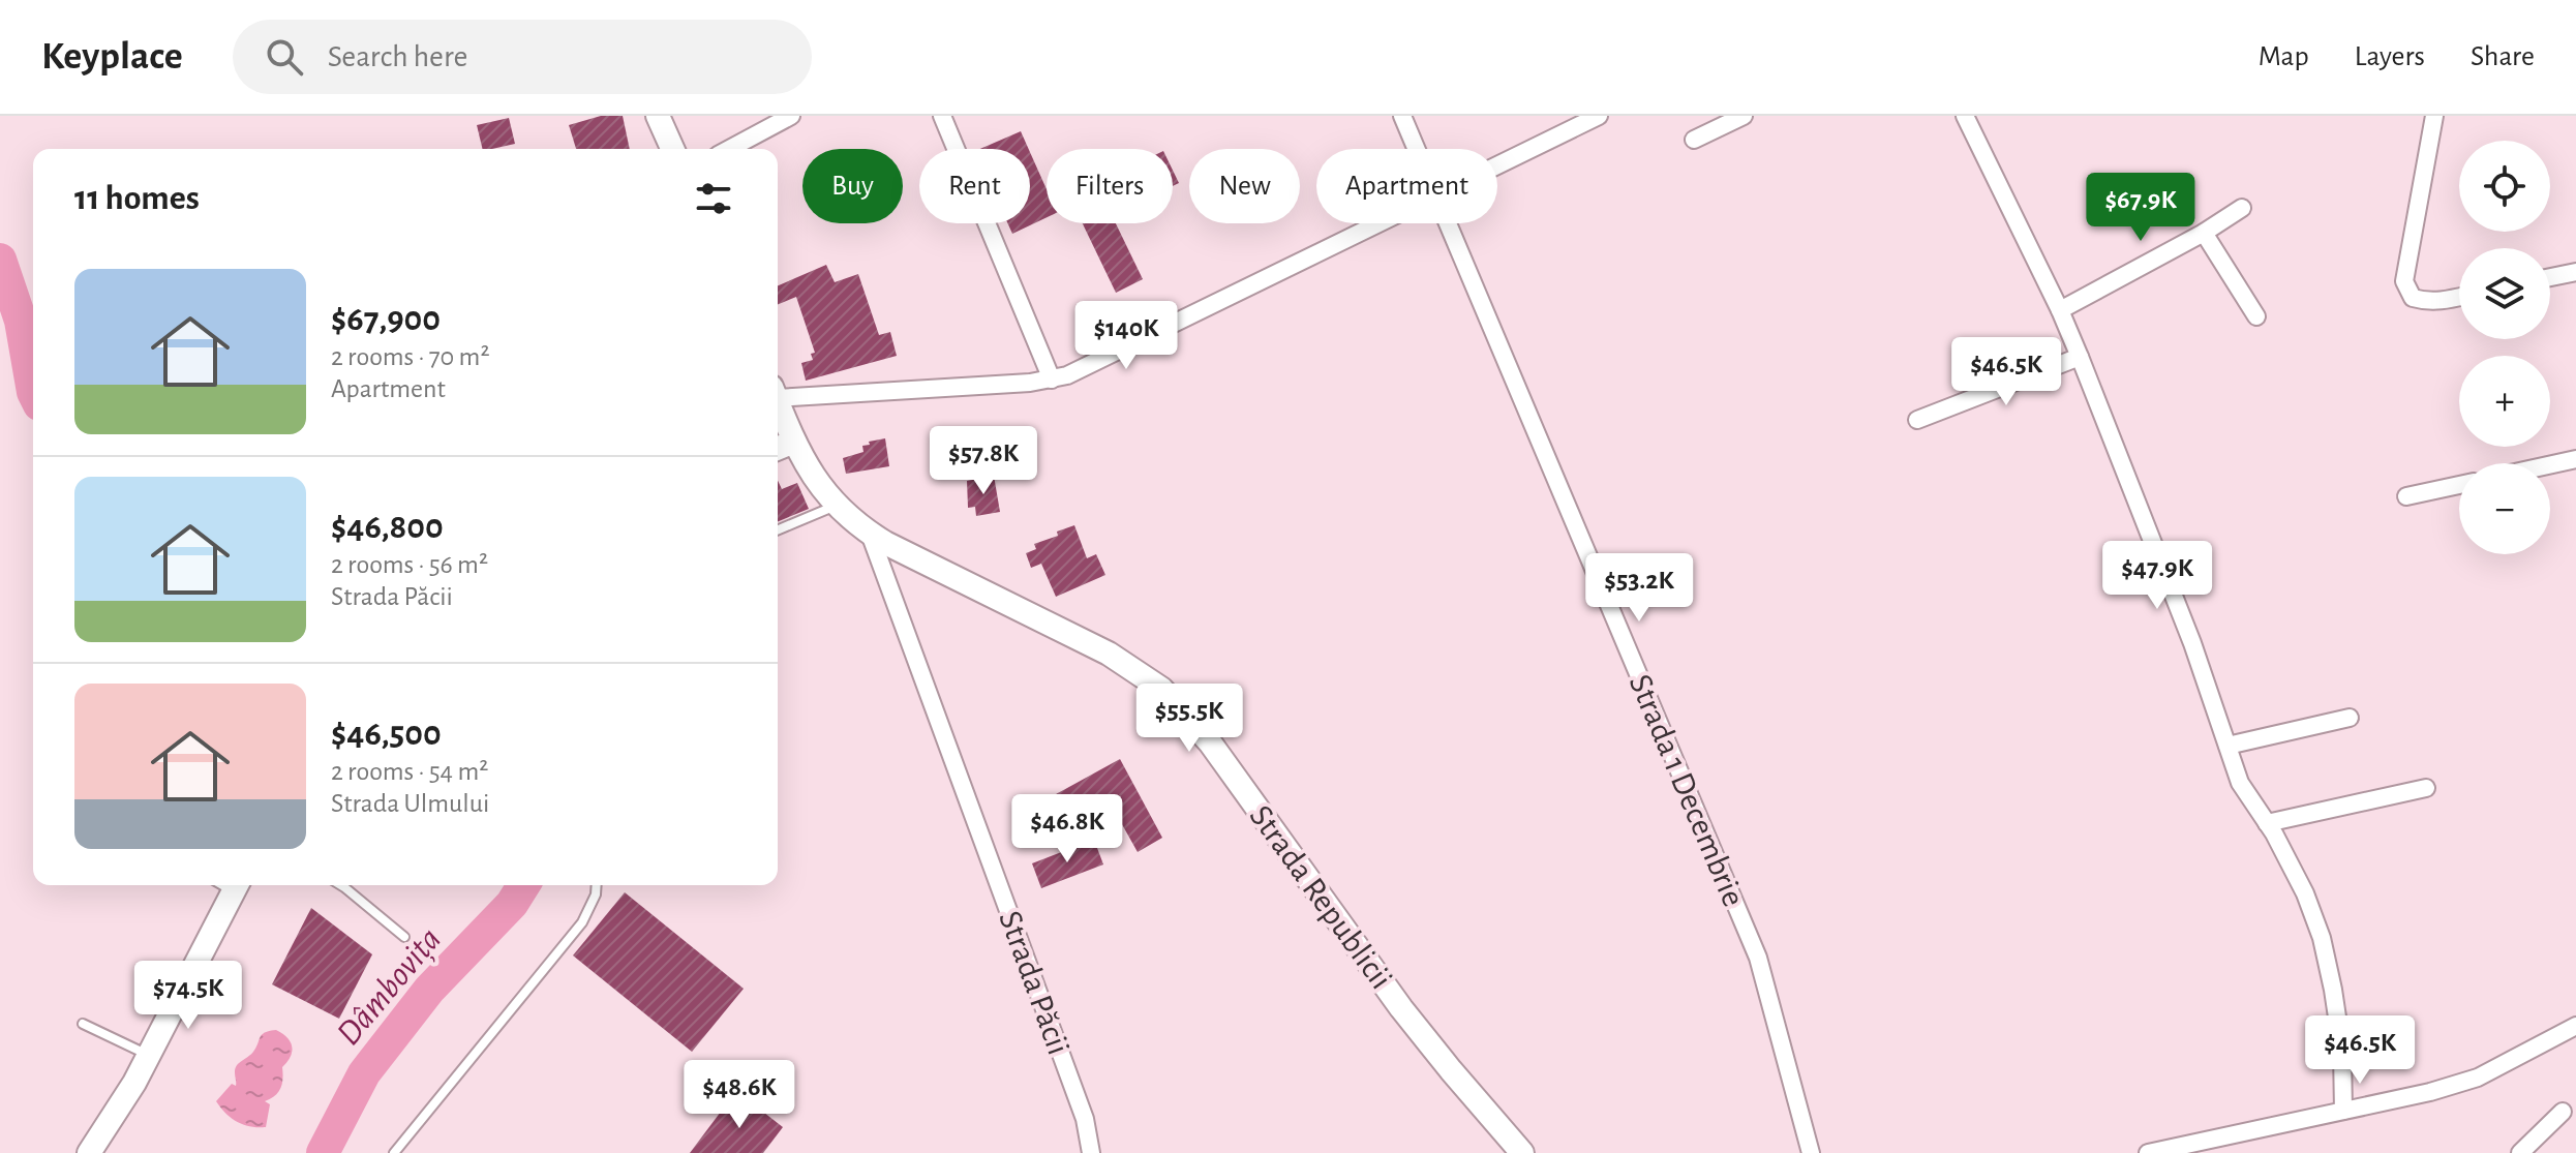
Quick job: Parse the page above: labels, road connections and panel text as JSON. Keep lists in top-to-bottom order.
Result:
{
  "streets": {
    "main road": ["Strada Republicii"],
    "street": ["Strada 1 Decembrie", "Strada Păcii"]
  },
  "crossings": [
    ["Strada Republicii", "Strada Păcii"]
  ],
  "water": ["Dâmbovița"],
  "page": {
    "header": "Keyplace",
    "search": "Search here",
    "nav": ["Map", "Layers", "Share"],
    "map_buttons": ["+", "−"],
    "chip": [
      "Buy",
      "Rent",
      "Filters",
      "New",
      "Apartment"
    ],
    "heading": "11 homes",
    "price": [
      "$67.9K",
      "$140K",
      "$46.5K",
      "$57.8K",
      "$47.9K",
      "$53.2K",
      "$55.5K",
      "$46.8K",
      "$74.5K",
      "$46.5K",
      "$48.6K"
    ],
    "list": [
      {
        "name": "$67,900",
        "note": "2 rooms · 70 m² · Apartment"
      },
      {
        "name": "$46,800",
        "note": "2 rooms · 56 m² · Strada Păcii"
      },
      {
        "name": "$46,500",
        "note": "2 rooms · 54 m² · Strada Ulmului"
      }
    ]
  }
}
